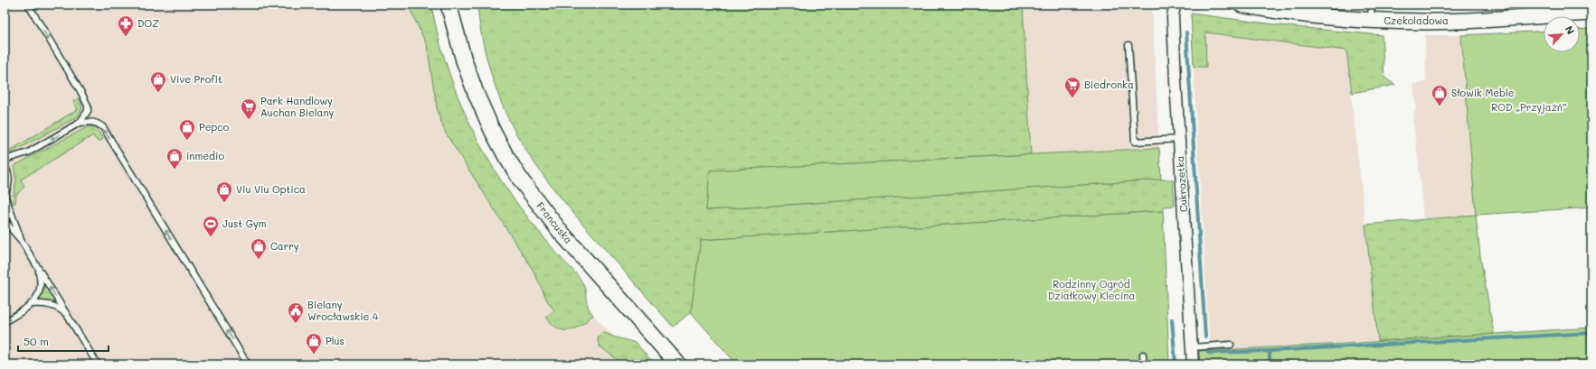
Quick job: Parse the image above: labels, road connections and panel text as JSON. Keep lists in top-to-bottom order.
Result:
{
  "streets": {
    "main road": ["Czekoladowa", "Francuska"],
    "street": ["Cukrozetka"]
  },
  "parks": ["ROD „Przyjaźń”", "Rodzinny Ogród Działkowy Klecina"],
  "places": {
    "pharmacy": ["DOZ"],
    "shop": [
      "Vive Profit",
      "Słowik Meble",
      "Pepco",
      "inmedio",
      "Viu Viu Optica",
      "Carry",
      "Plus"
    ],
    "supermarket": ["Biedronka", "Park Handlowy Auchan Bielany"],
    "sports": ["Just Gym"],
    "public building": ["Bielany Wrocławskie 4"]
  },
  "scale_bar": "50 m",
  "north": "top right"
}
